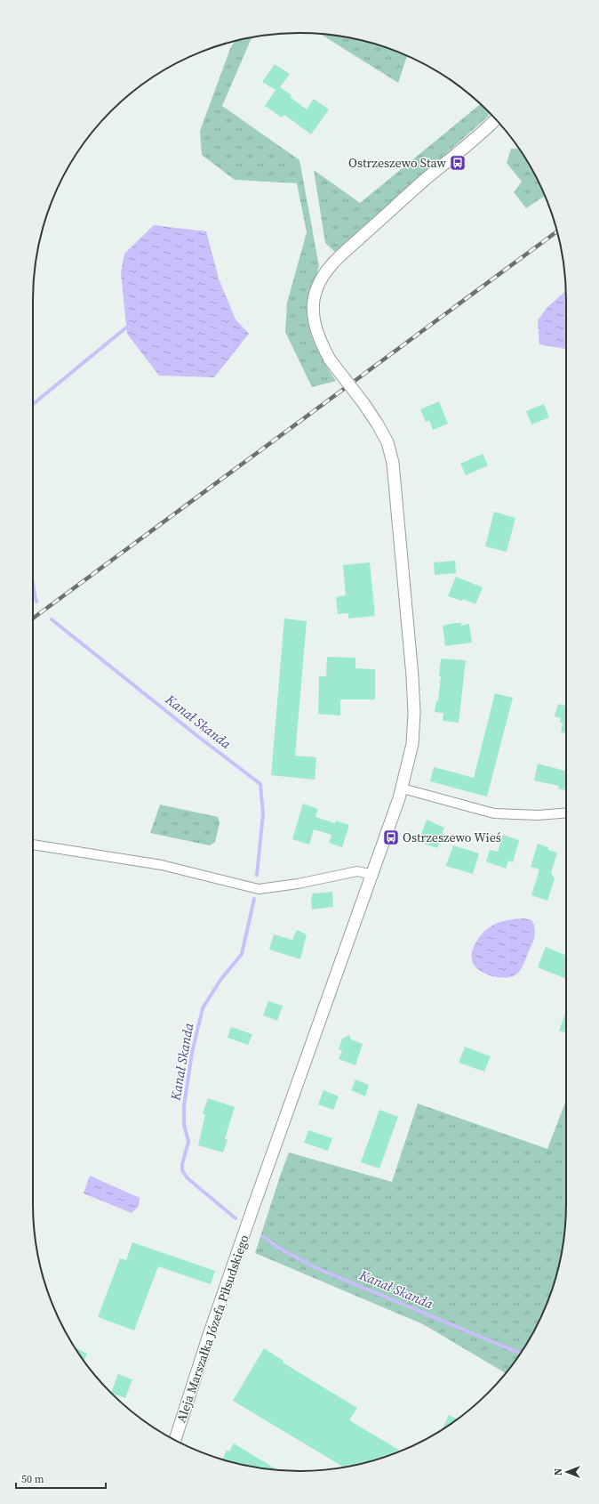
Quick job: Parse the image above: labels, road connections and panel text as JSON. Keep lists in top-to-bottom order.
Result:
{
  "streets": {
    "street": ["Aleja Marszałka Józefa Piłsudskiego"]
  },
  "water": ["Kanał Skanda"],
  "places": {
    "bus stop": ["Ostrzeszewo Staw", "Ostrzeszewo Wieś"]
  },
  "scale_bar": "50 m",
  "north": "left"
}
